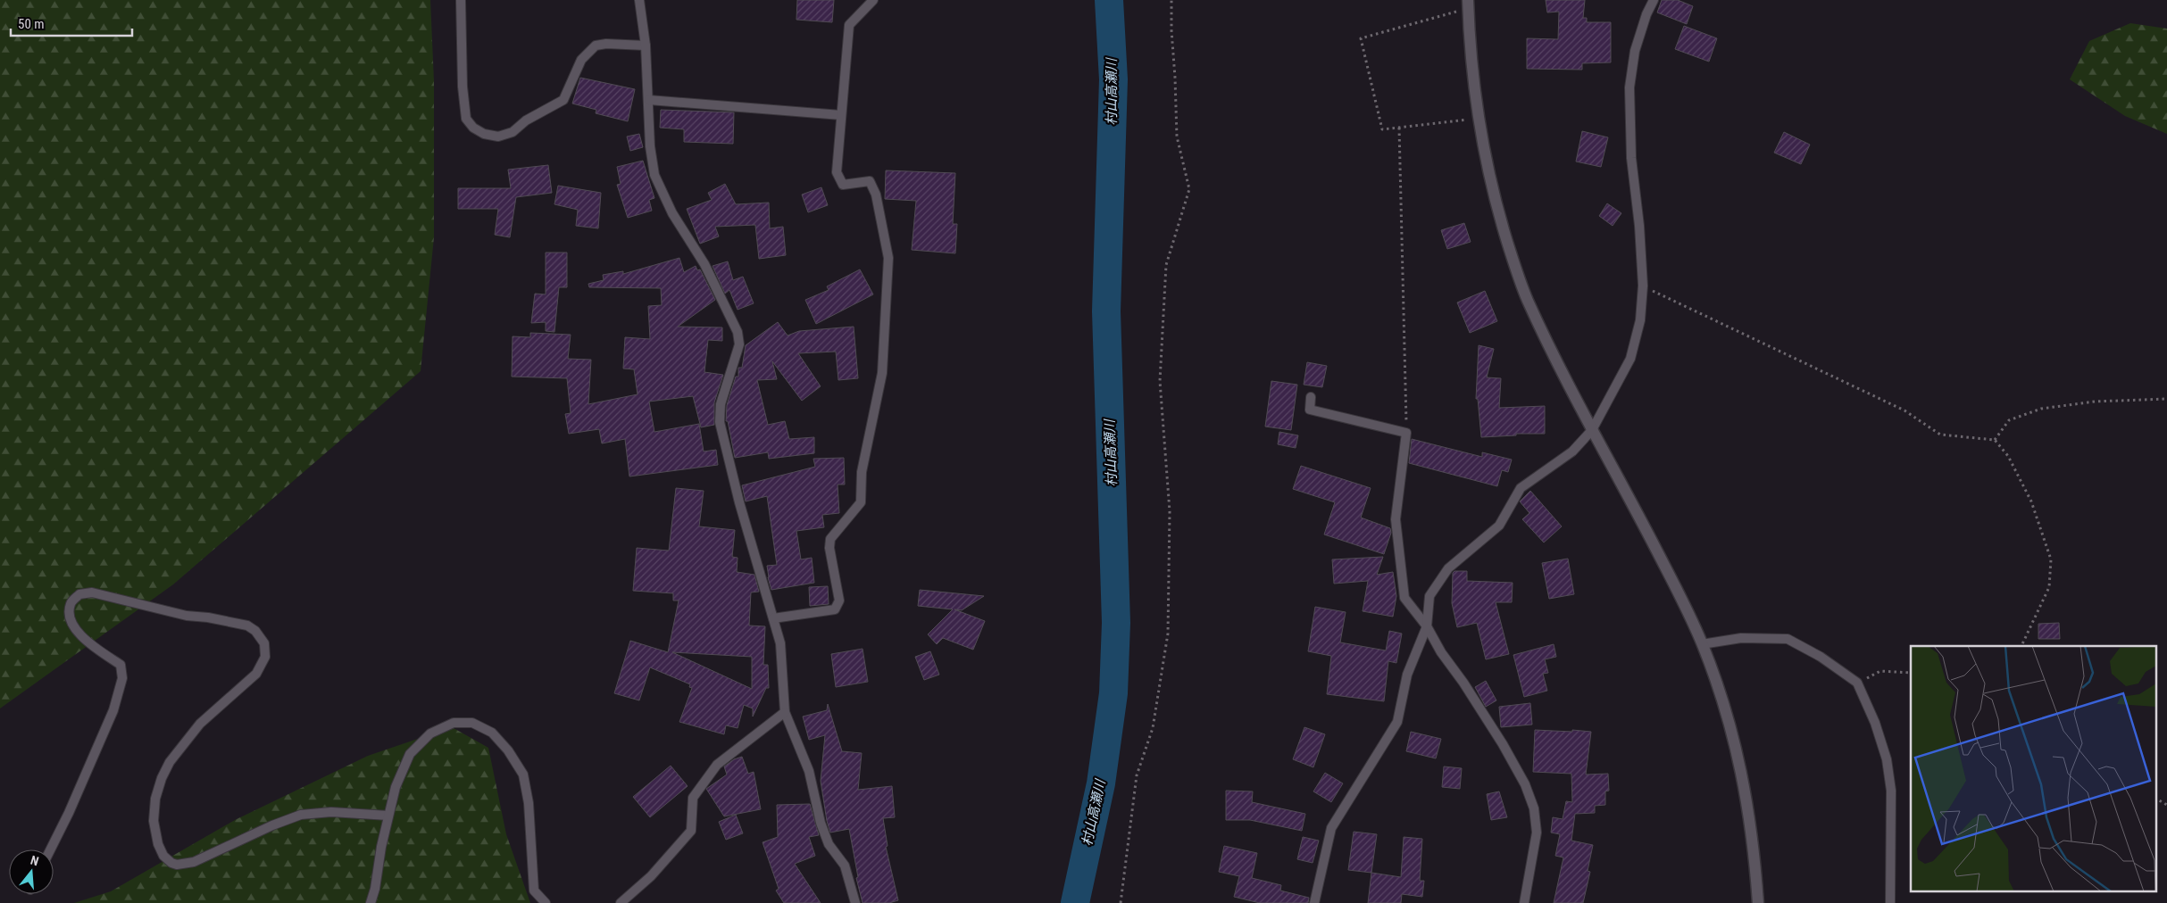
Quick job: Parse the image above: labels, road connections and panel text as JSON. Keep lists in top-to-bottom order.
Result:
{
  "water": ["村山高瀬川"],
  "scale_bar": "50 m",
  "north": "top"
}
